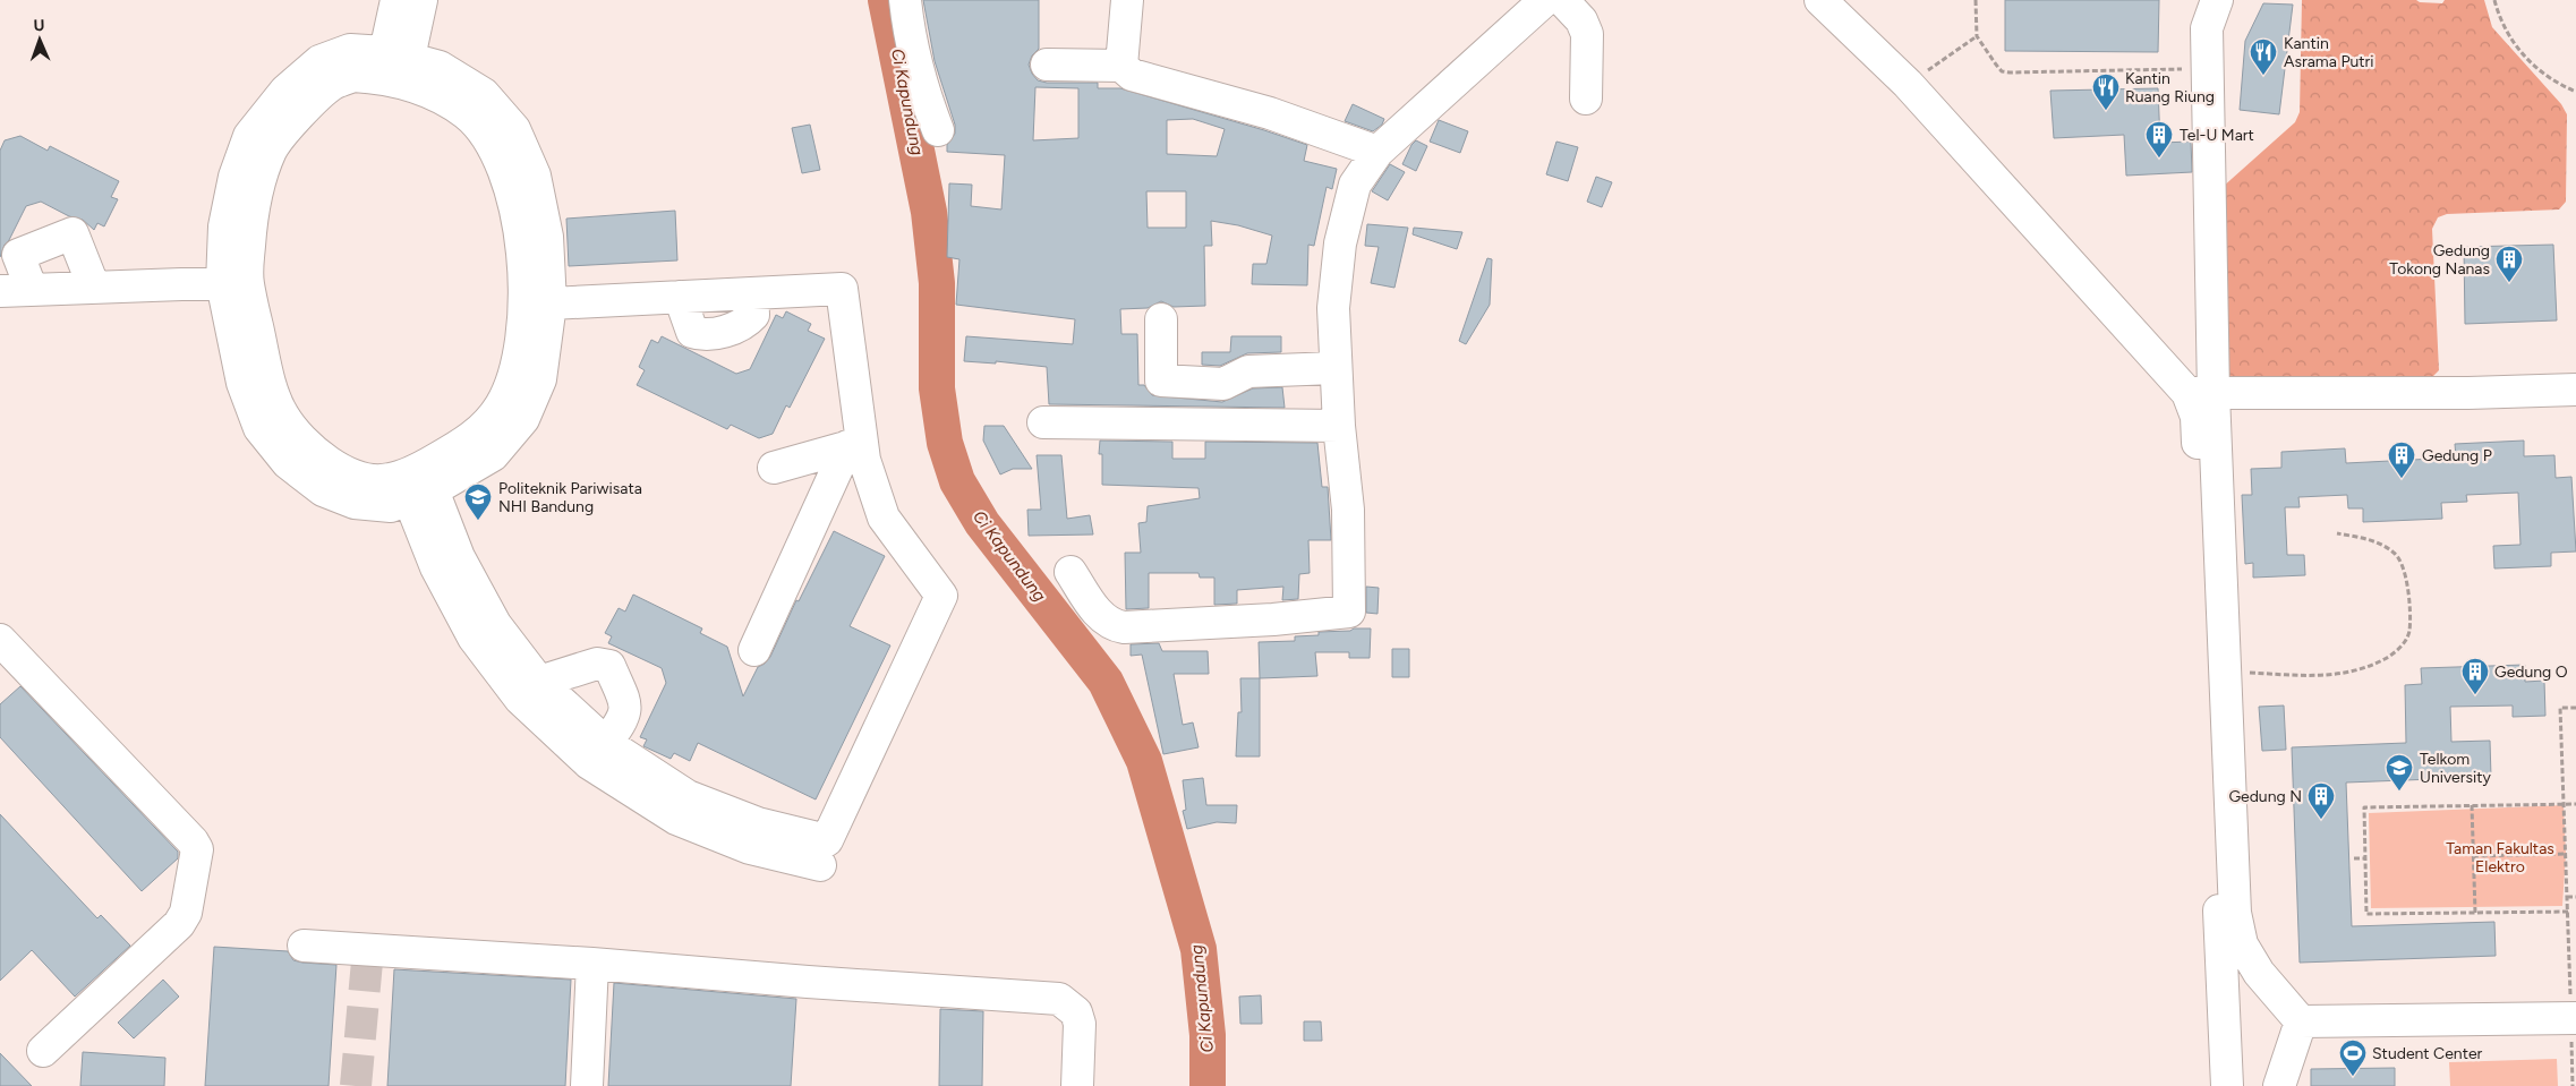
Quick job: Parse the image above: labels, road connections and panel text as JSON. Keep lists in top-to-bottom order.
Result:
{
  "water": ["Ci Kapundung"],
  "parks": ["Taman Fakultas Elektro"],
  "places": {
    "restaurant": ["Kantin Asrama Putri", "Kantin Ruang Riung"],
    "building": [
      "Tel-U Mart",
      "Gedung Tokong Nanas",
      "Gedung P",
      "Gedung O",
      "Gedung N"
    ],
    "school or university": ["Politeknik Pariwisata NHI Bandung", "Telkom University"],
    "sports": ["Student Center"]
  },
  "north": "top"
}
